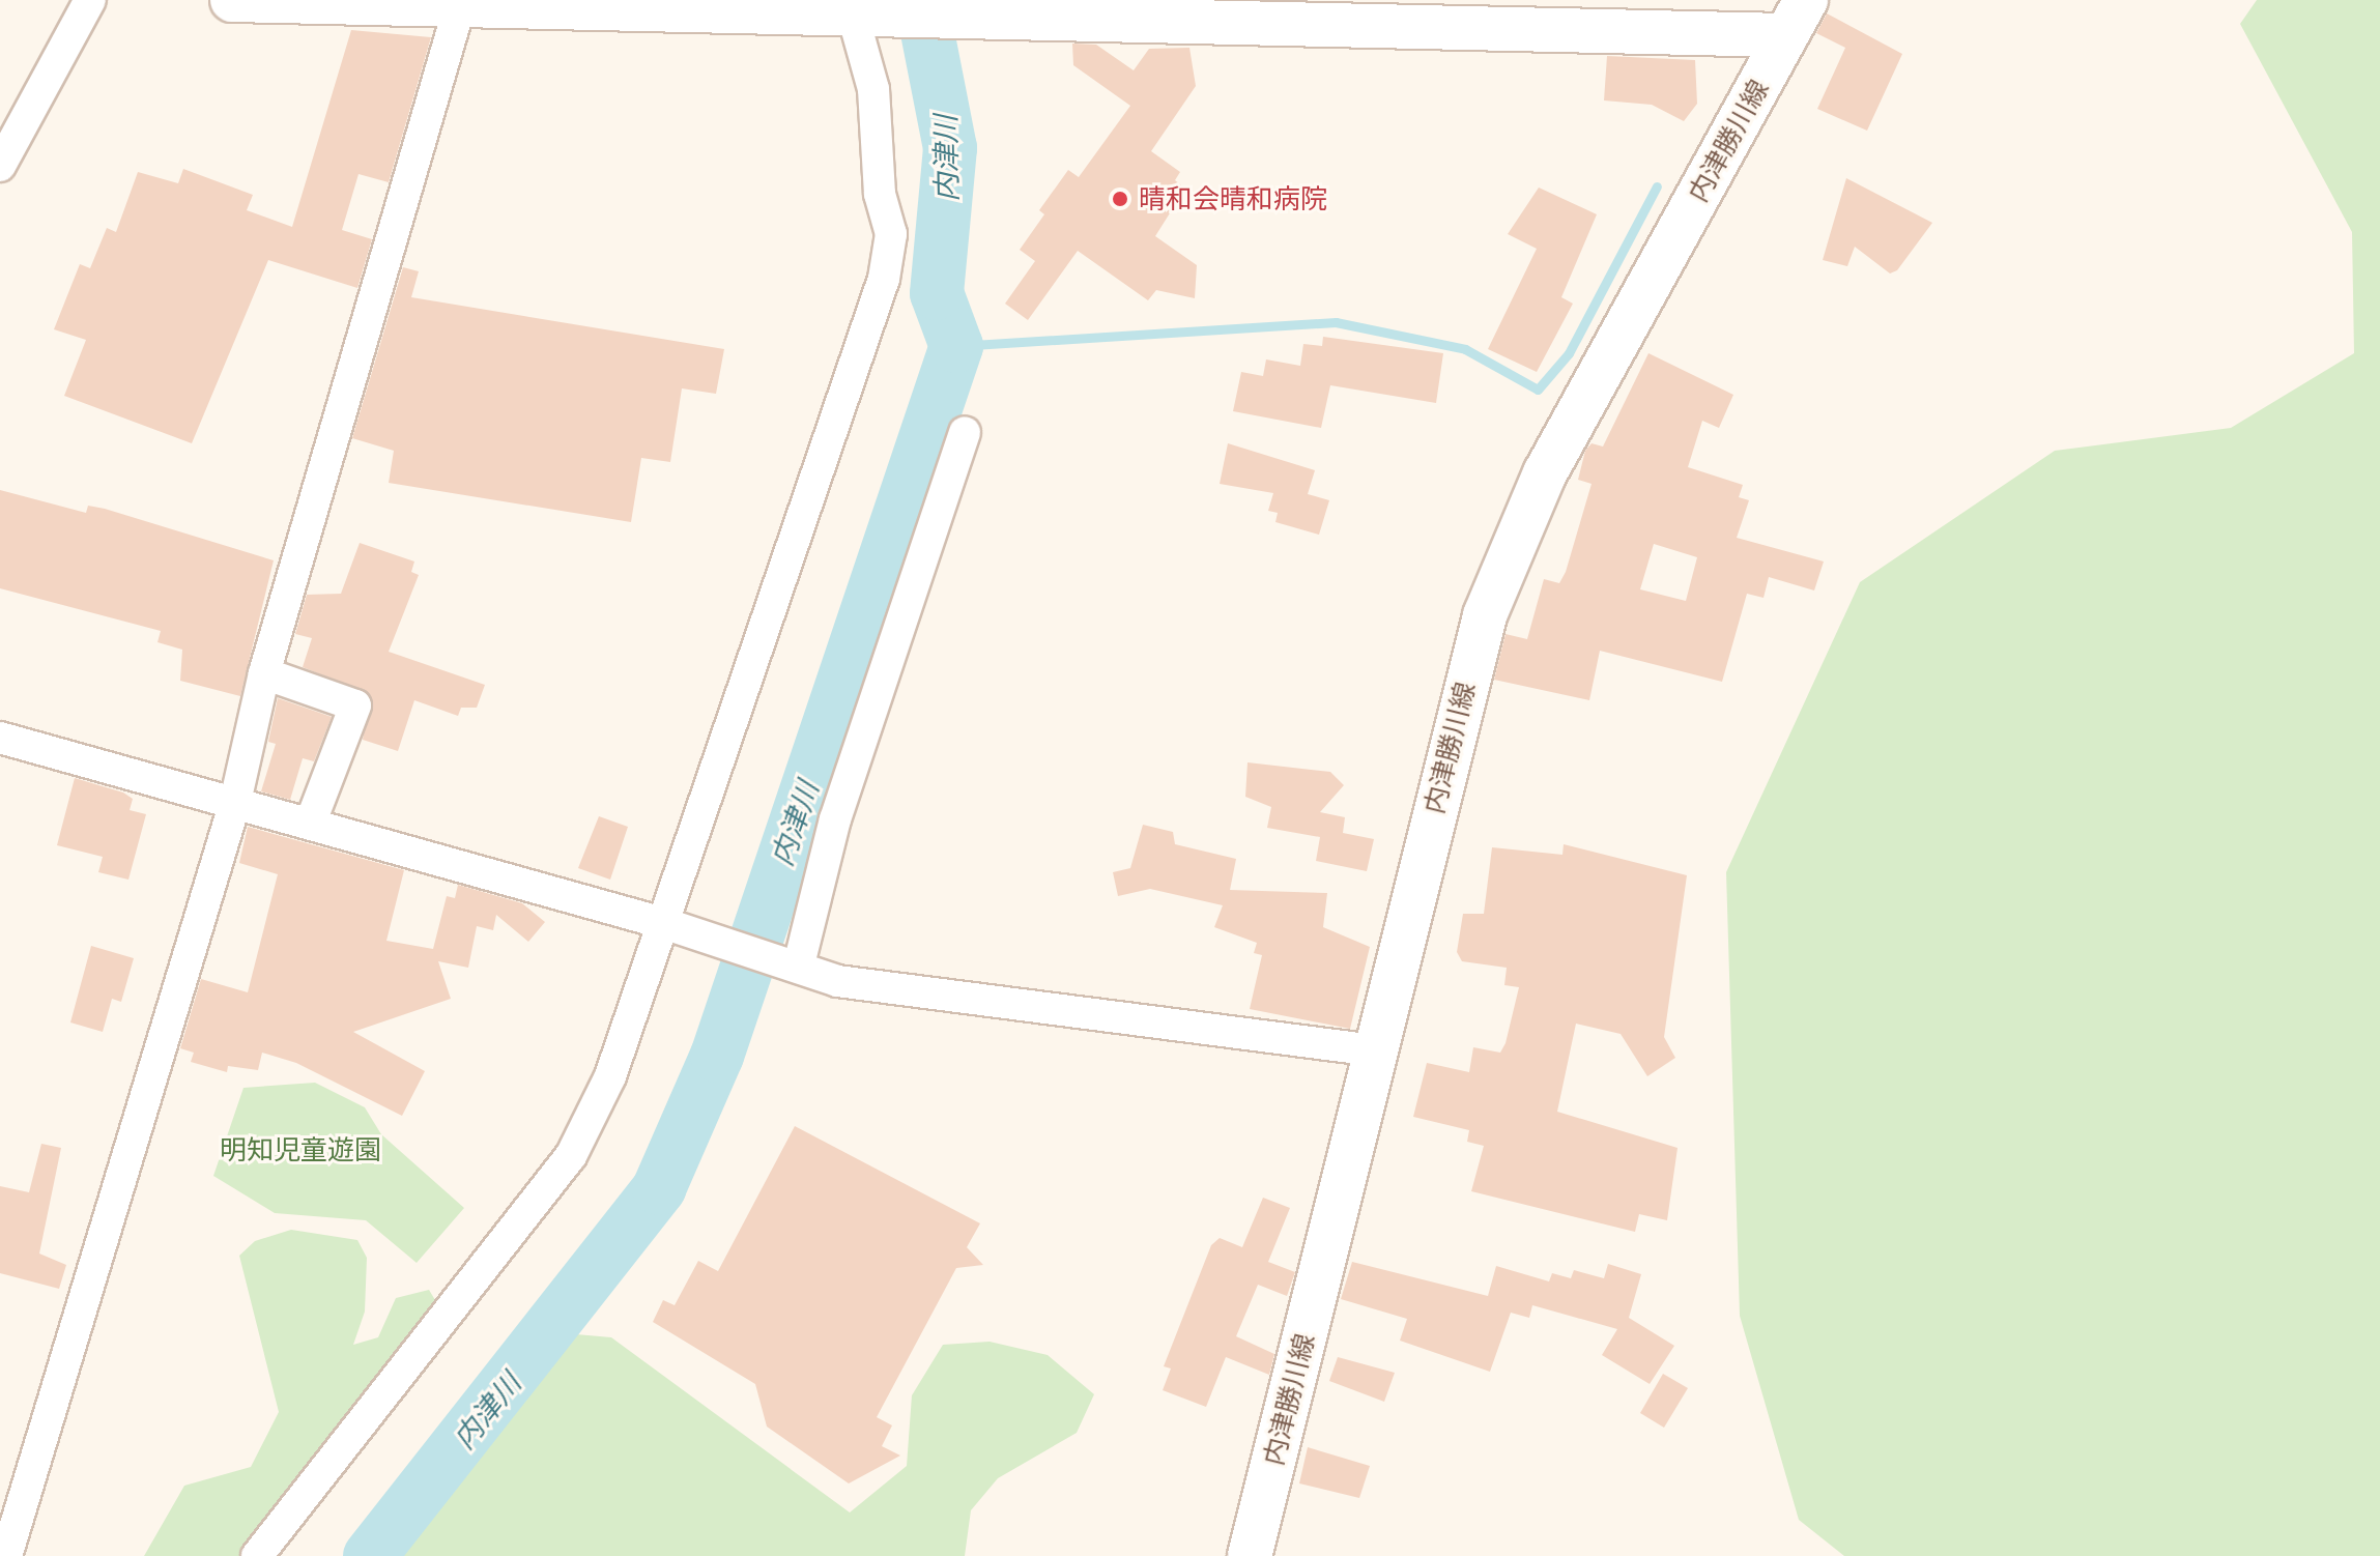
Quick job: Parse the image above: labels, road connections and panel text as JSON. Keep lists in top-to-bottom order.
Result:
{
  "streets": {
    "main road": ["内津勝川線"]
  },
  "water": ["内津川"],
  "parks": ["明知児童遊園"],
  "places": ["晴和会晴和病院"]
}
